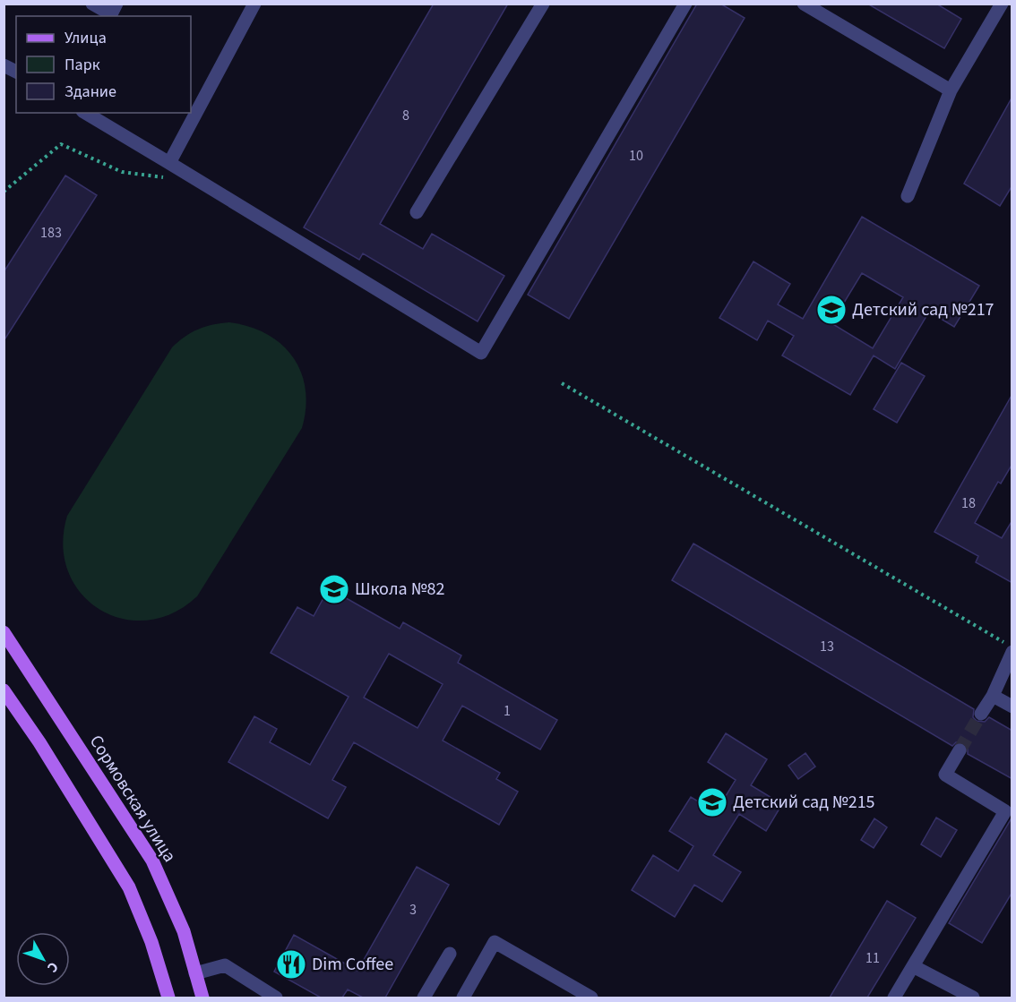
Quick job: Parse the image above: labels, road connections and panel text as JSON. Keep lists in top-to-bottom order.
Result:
{
  "streets": {
    "main road": ["Сормовская улица"]
  },
  "places": {
    "school or university": ["Детский сад №217", "Школа №82", "Детский сад №215"],
    "restaurant": ["Dim Coffee"]
  },
  "house_numbers": [
    "8",
    "10",
    "183",
    "18",
    "13",
    "1",
    "3",
    "11"
  ],
  "legend": ["Улица", "Парк", "Здание"],
  "north": "bottom right"
}
